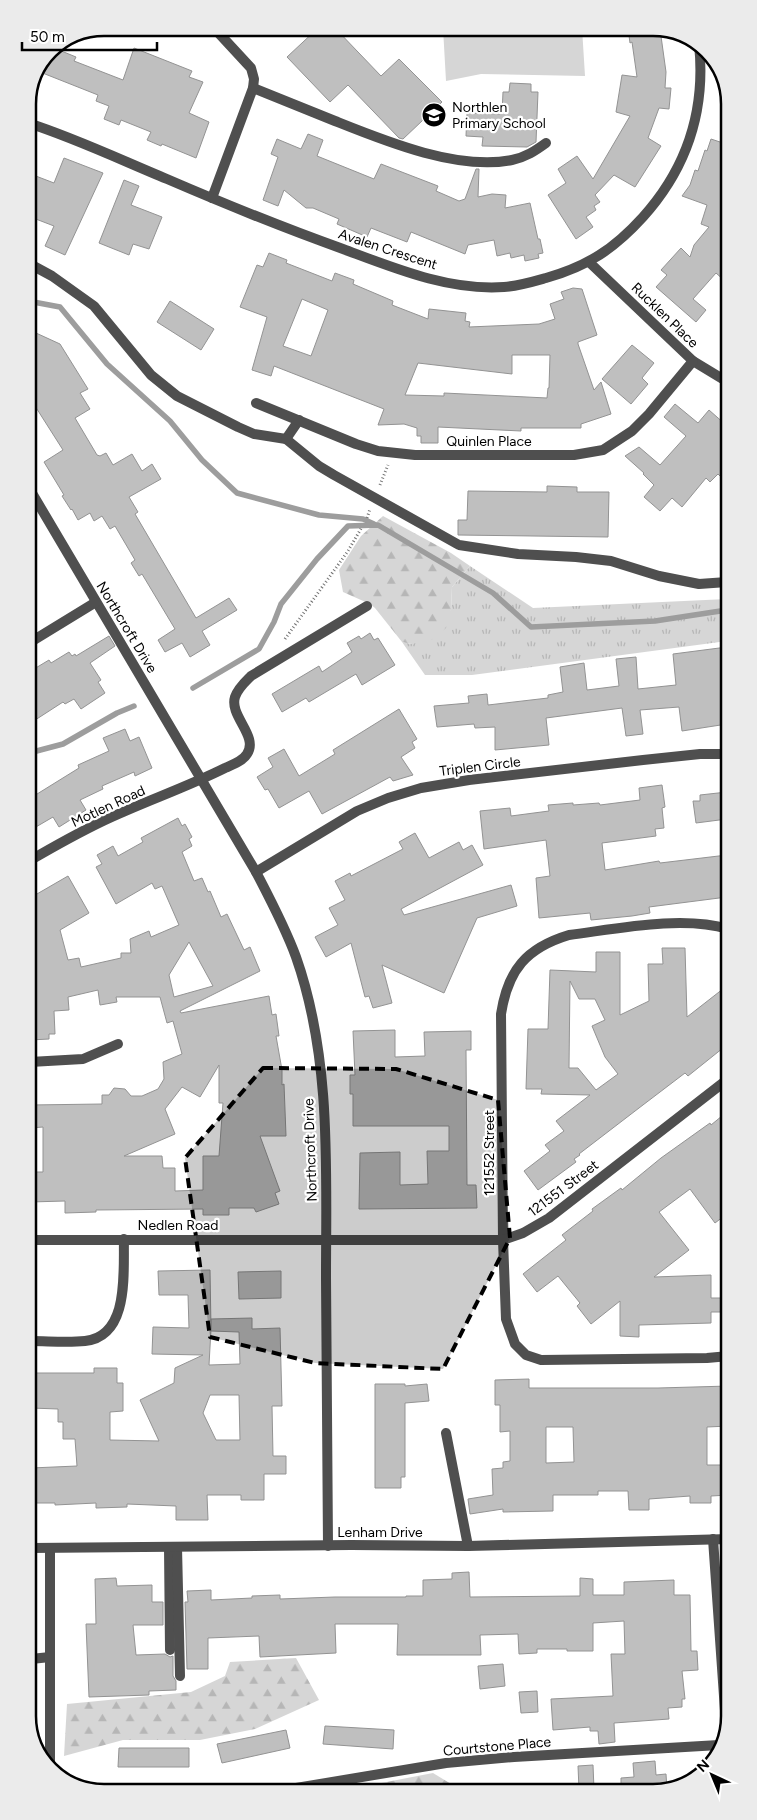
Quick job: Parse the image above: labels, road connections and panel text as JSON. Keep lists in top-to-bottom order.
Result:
{
  "streets": {
    "street": [
      "Avalen Crescent",
      "Rucklen Place",
      "Quinlen Place",
      "Northcroft Drive",
      "Triplen Circle",
      "Motlen Road",
      "121552 Street",
      "121551 Street",
      "Nedlen Road",
      "Lenham Drive",
      "Courtstone Place"
    ]
  },
  "crossings": [
    ["Avalen Crescent", "Rucklen Place"],
    ["Rucklen Place", "Quinlen Place"],
    ["Northcroft Drive", "Triplen Circle"],
    ["Northcroft Drive", "Motlen Road"],
    ["Northcroft Drive", "121551 Street"],
    ["Northcroft Drive", "Nedlen Road"],
    ["Northcroft Drive", "Lenham Drive"],
    ["121552 Street", "121551 Street"],
    ["121551 Street", "Nedlen Road"]
  ],
  "places": {
    "school or university": ["Northlen Primary School"]
  },
  "scale_bar": "50 m",
  "north": "top left"
}
